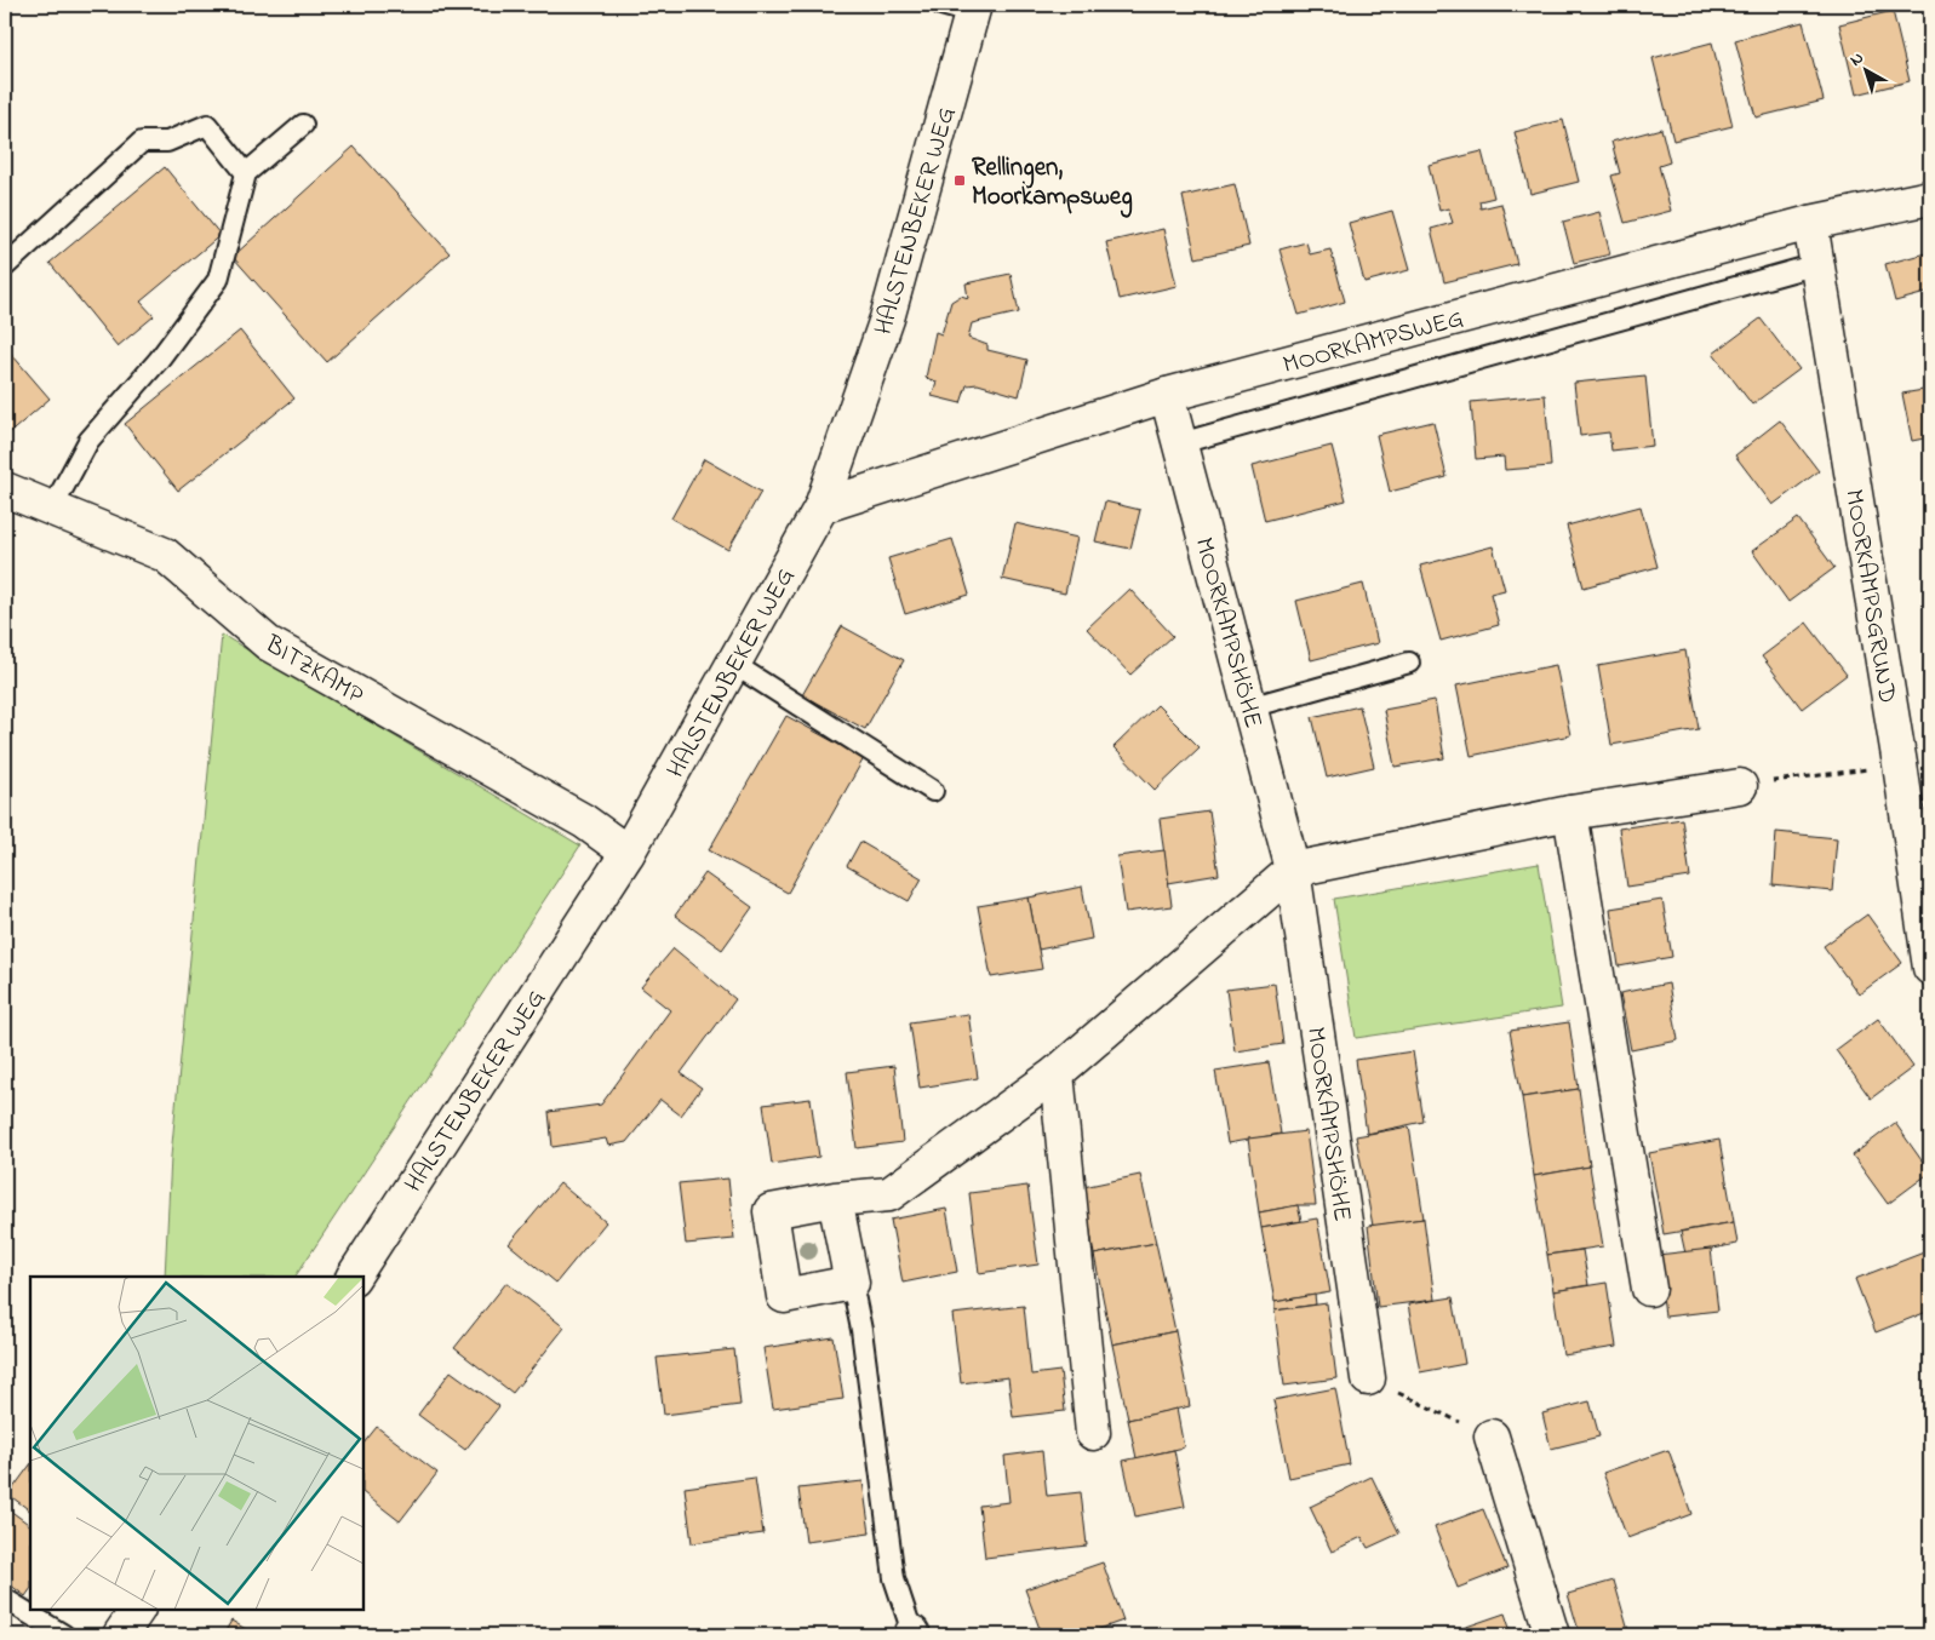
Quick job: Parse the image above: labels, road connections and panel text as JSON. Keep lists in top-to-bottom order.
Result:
{
  "streets": {
    "street": [
      "HALSTENBEKER WEG",
      "MOORKAMPSWEG",
      "MOORKAMPSGRUND",
      "MOORKAMPSHÖHE",
      "BITZKAMP"
    ]
  },
  "crossings": [
    ["HALSTENBEKER WEG", "MOORKAMPSWEG"],
    ["HALSTENBEKER WEG", "BITZKAMP"],
    ["MOORKAMPSWEG", "MOORKAMPSGRUND"],
    ["MOORKAMPSWEG", "MOORKAMPSHÖHE"]
  ],
  "places": {
    "transit": ["Rellingen, Moorkampsweg"]
  },
  "north": "top left"
}
